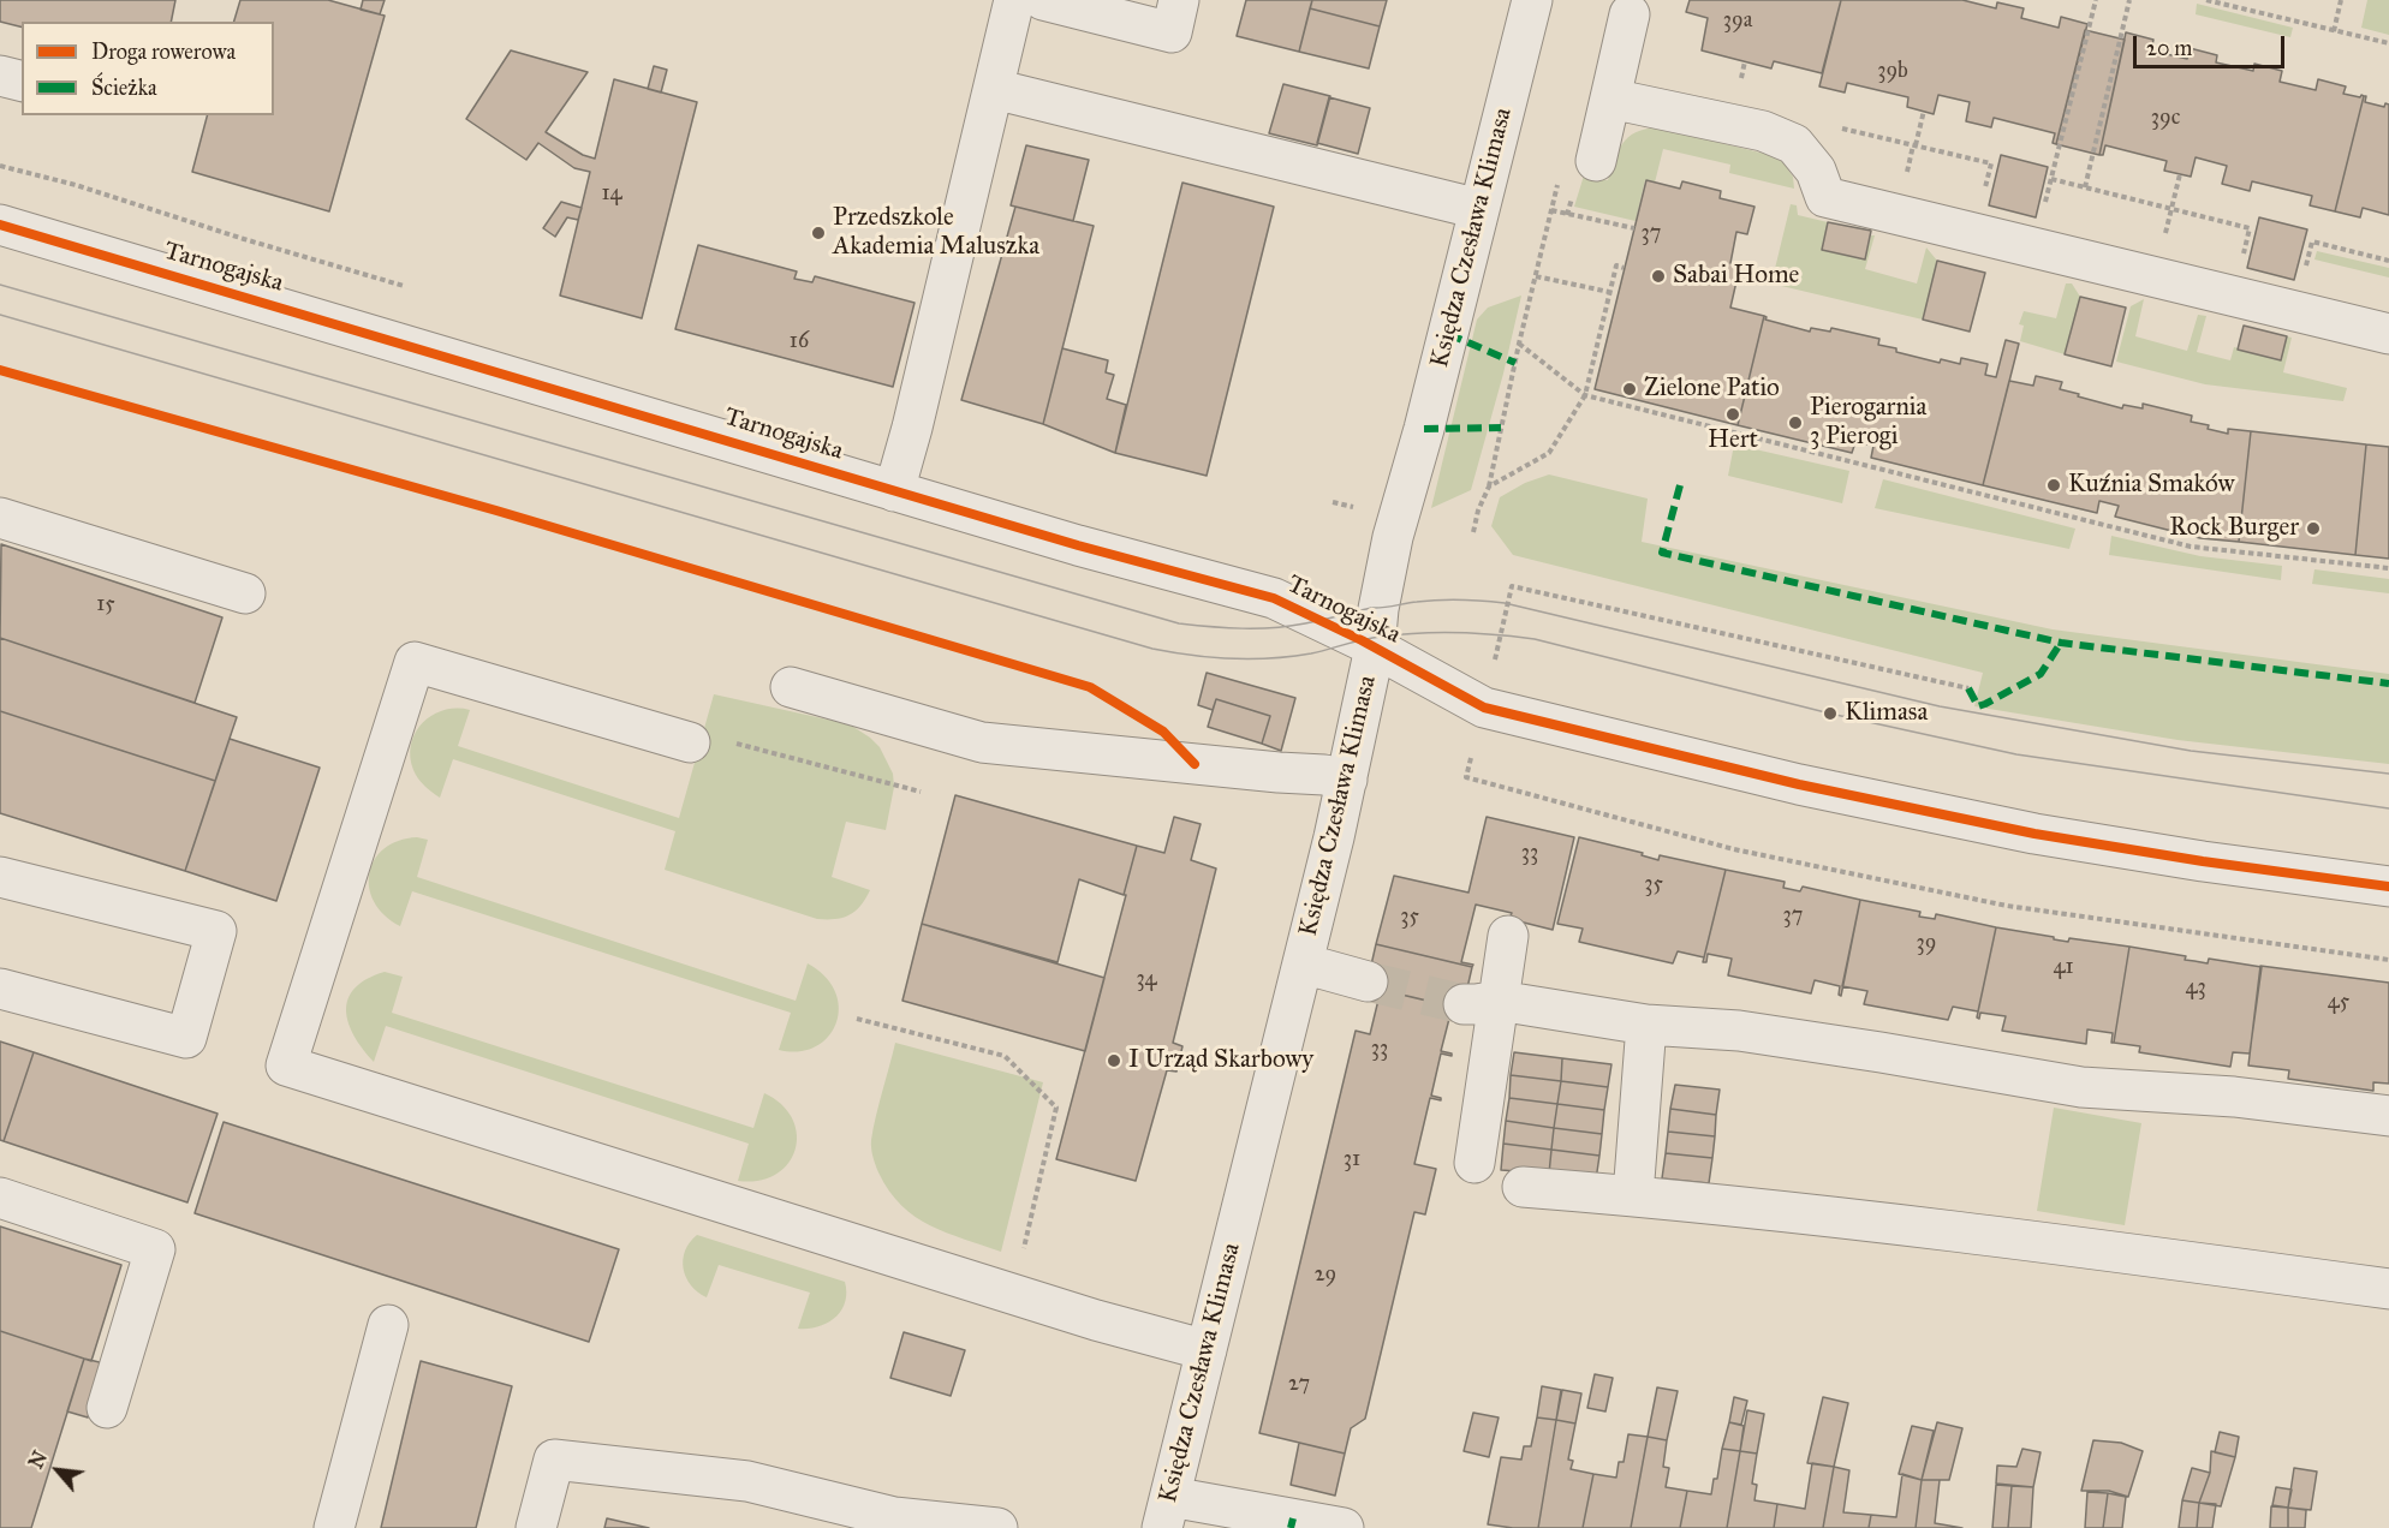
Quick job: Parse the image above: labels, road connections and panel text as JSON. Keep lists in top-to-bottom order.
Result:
{
  "streets": {
    "street": ["Księdza Czesława Klimasa", "Tarnogajska"]
  },
  "crossings": [
    ["Księdza Czesława Klimasa", "Tarnogajska"]
  ],
  "places": [
    "Przedszkole Akademia Maluszka",
    "Sabai Home",
    "Zielone Patio",
    "Hert",
    "Pierogarnia 3 Pierogi",
    "Kuźnia Smaków",
    "Rock Burger",
    "Klimasa",
    "I Urząd Skarbowy"
  ],
  "house_numbers": [
    "39a",
    "39b",
    "39c",
    "14",
    "37",
    "16",
    "15",
    "33",
    "35",
    "37",
    "35",
    "39",
    "41",
    "34",
    "43",
    "45",
    "33",
    "31",
    "29",
    "27"
  ],
  "legend": ["Droga rowerowa", "Ścieżka"],
  "scale_bar": "20 m",
  "north": "top left"
}
